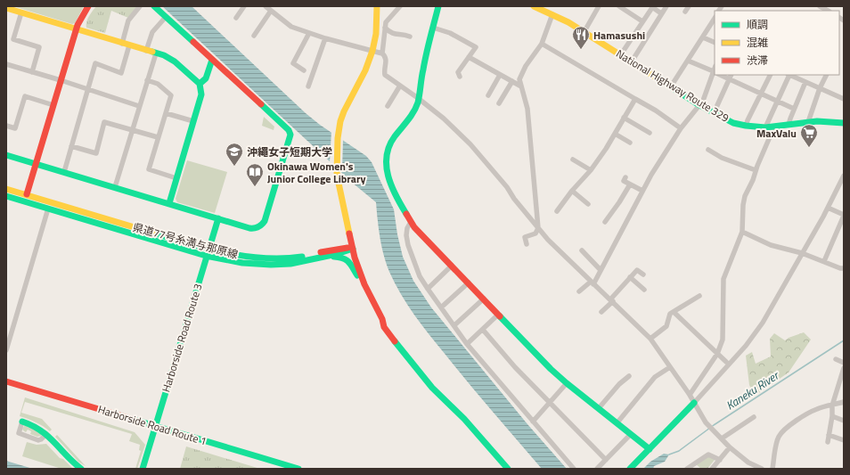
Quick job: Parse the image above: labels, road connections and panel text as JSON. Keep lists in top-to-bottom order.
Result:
{
  "streets": {
    "main road": [
      "National Highway Route 329",
      "県道77号糸満与那原線",
      "Harborside Road Route 3",
      "Harborside Road Route 1"
    ]
  },
  "crossings": [
    ["県道77号糸満与那原線", "Harborside Road Route 3"],
    ["Harborside Road Route 3", "Harborside Road Route 1"]
  ],
  "water": ["Kaneku River"],
  "places": {
    "restaurant": ["Hamasushi"],
    "supermarket": ["MaxValu"],
    "school or university": ["沖繩女子短期大学"],
    "library": ["Okinawa Women's Junior College Library"]
  },
  "legend": ["順調", "混雑", "渋滞"]
}
